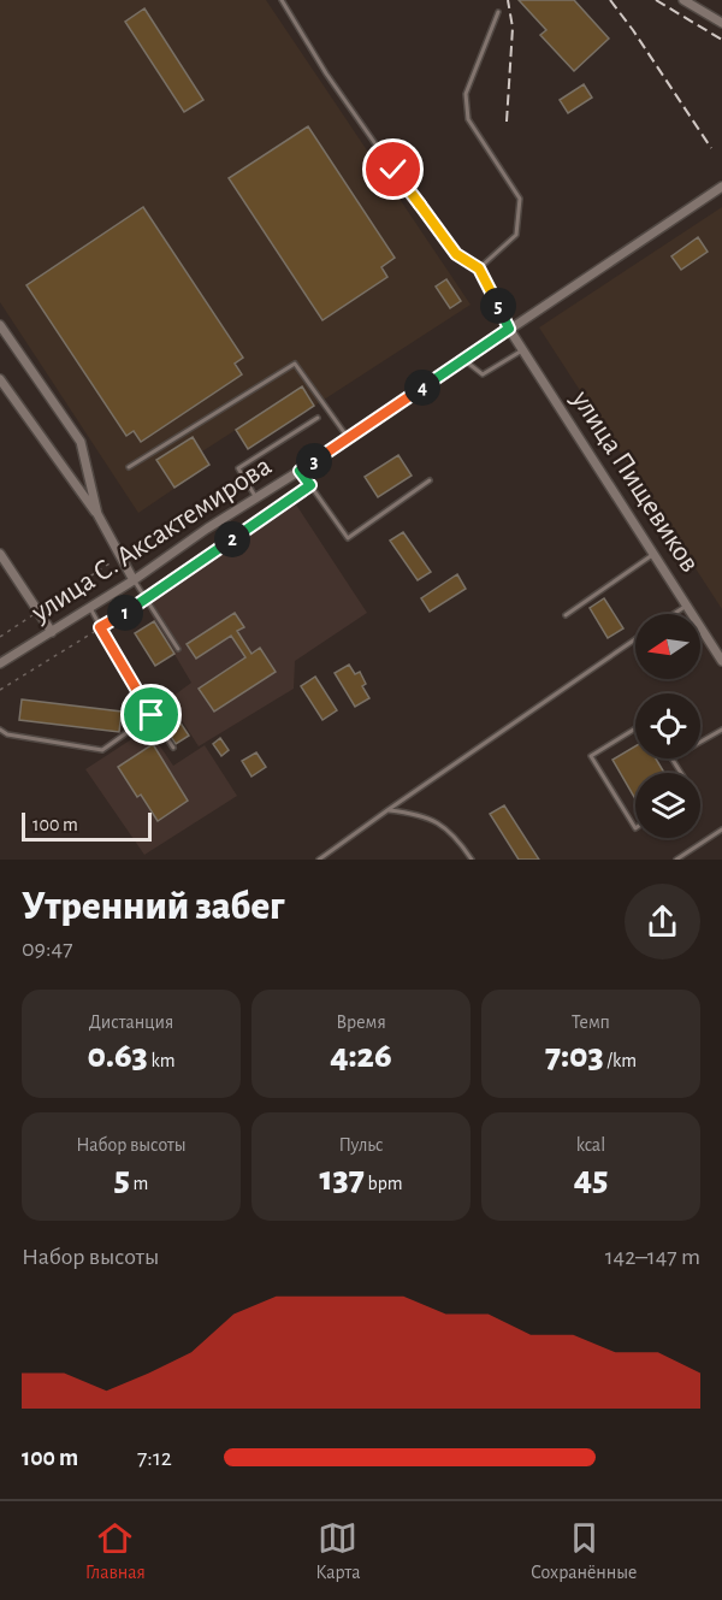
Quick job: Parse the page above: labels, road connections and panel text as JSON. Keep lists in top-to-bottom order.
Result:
{
  "streets": {
    "street": ["улица Пищевиков", "улица С. Аксактемирова"]
  },
  "crossings": [
    ["улица Пищевиков", "улица С. Аксактемирова"]
  ],
  "scale_bar": "100 m",
  "north": "left",
  "page": {
    "pins": [
      "5",
      "4",
      "3",
      "2",
      "1"
    ],
    "scale": "100 m",
    "heading": ["Утренний забег", "09:47"],
    "stats": [
      ["Дистанция", "0.63 km"],
      ["Время", "4:26"],
      ["Темп", "7:03 /km"],
      ["Набор высоты", "5 m"],
      ["Пульс", "137 bpm"],
      ["kcal", "45"]
    ],
    "chart": ["Набор высоты", "142–147 m"],
    "list": [
      {
        "name": "100 m",
        "note": "7:12"
      }
    ],
    "tabs": ["Главная", "Карта", "Сохранённые"]
  }
}
